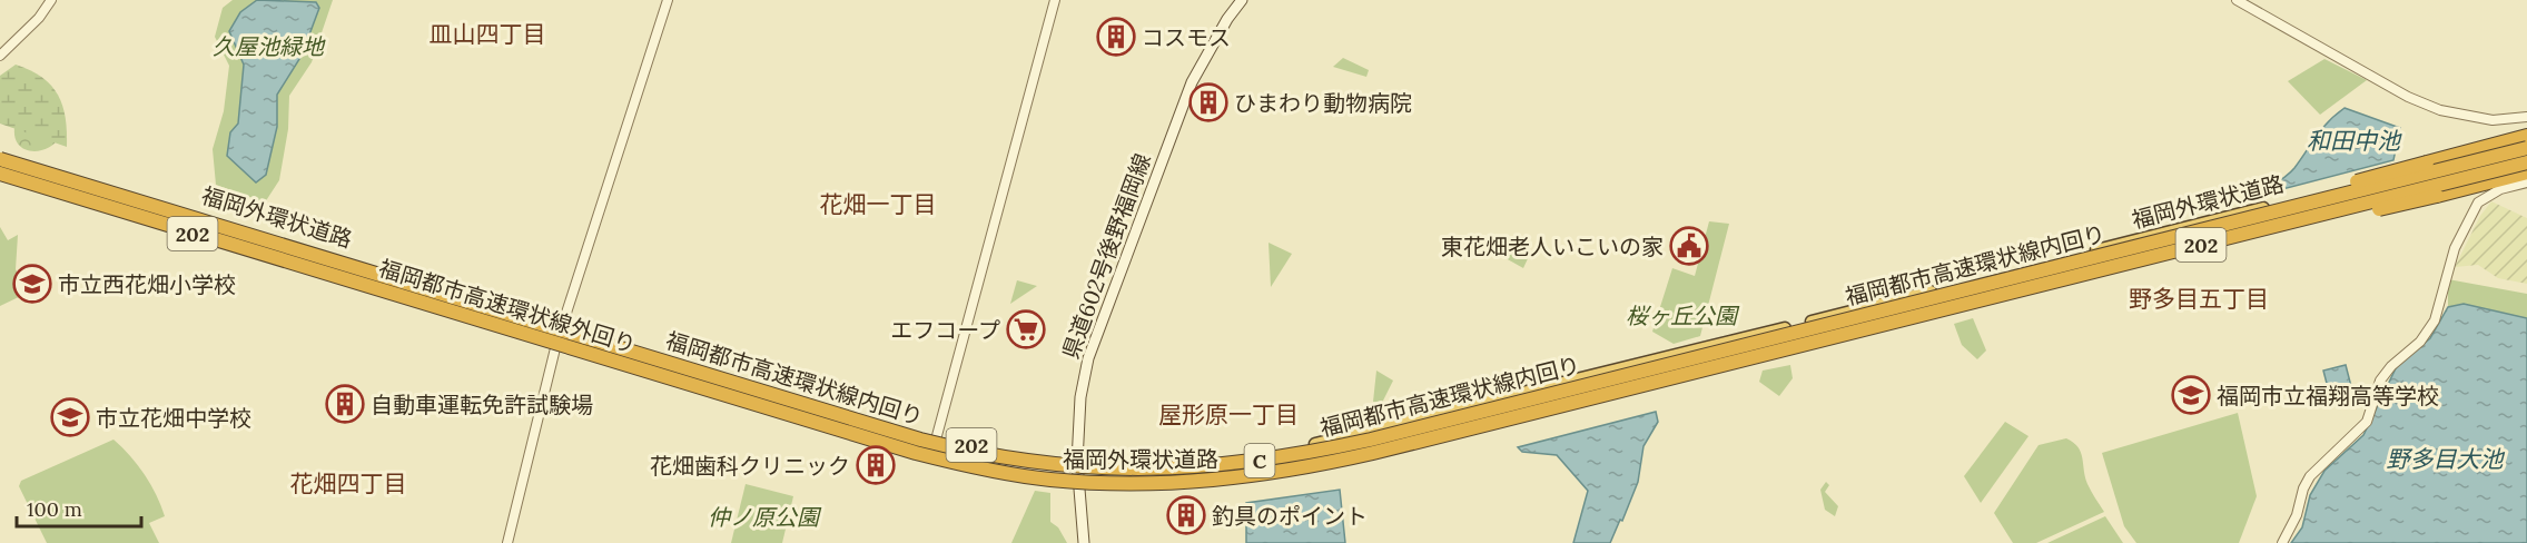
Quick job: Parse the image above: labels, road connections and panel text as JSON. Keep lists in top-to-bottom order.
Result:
{
  "streets": {
    "highway": [
      "福岡外環状道路",
      "202",
      "福岡都市高速環状線内回り",
      "福岡都市高速環状線外回り",
      "C"
    ],
    "main road": ["県道602号後野福岡線"]
  },
  "crossings": [
    ["福岡外環状道路", "県道602号後野福岡線"],
    ["福岡外環状道路", "福岡都市高速環状線内回り"],
    ["福岡外環状道路", "福岡都市高速環状線外回り"]
  ],
  "districts": [
    "皿山四丁目",
    "花畑一丁目",
    "野多目五丁目",
    "屋形原一丁目",
    "花畑四丁目"
  ],
  "water": ["和田中池", "野多目大池"],
  "parks": ["久屋池緑地", "桜ヶ丘公園", "仲ノ原公園"],
  "places": {
    "building": [
      "コスモス",
      "ひまわり動物病院",
      "自動車運転免許試験場",
      "花畑歯科クリニック",
      "釣具のポイント"
    ],
    "public building": ["東花畑老人いこいの家"],
    "school or university": ["市立西花畑小学校", "福岡市立福翔高等学校", "市立花畑中学校"],
    "supermarket": ["エフコープ"]
  },
  "scale_bar": "100 m"
}
